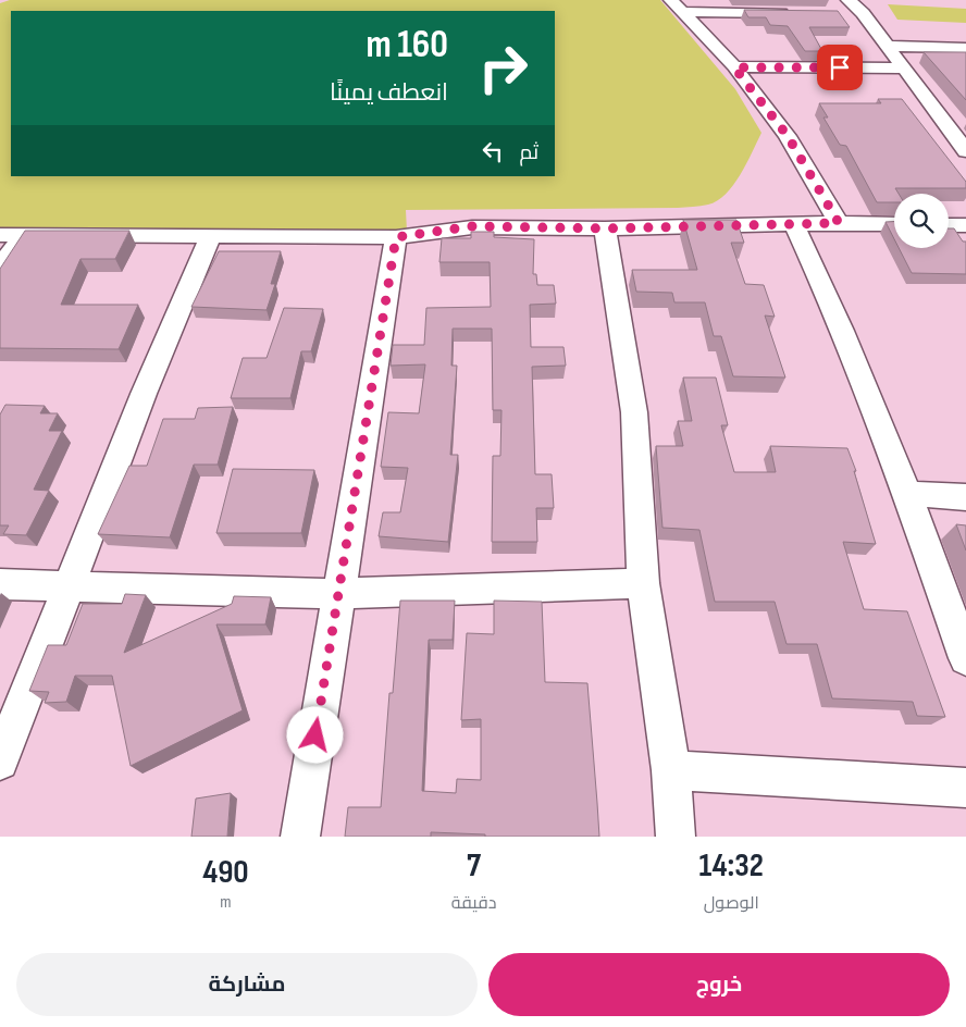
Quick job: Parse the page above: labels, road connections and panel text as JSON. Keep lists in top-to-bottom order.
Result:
{
  "page": {
    "turn": ["160 m", "انعطف يمينًا"],
    "then": "ثم",
    "eta": [
      "14:32",
      "الوصول",
      "7",
      "دقيقة",
      "490",
      "m"
    ],
    "buttons": ["خروج", "مشاركة"]
  }
}
